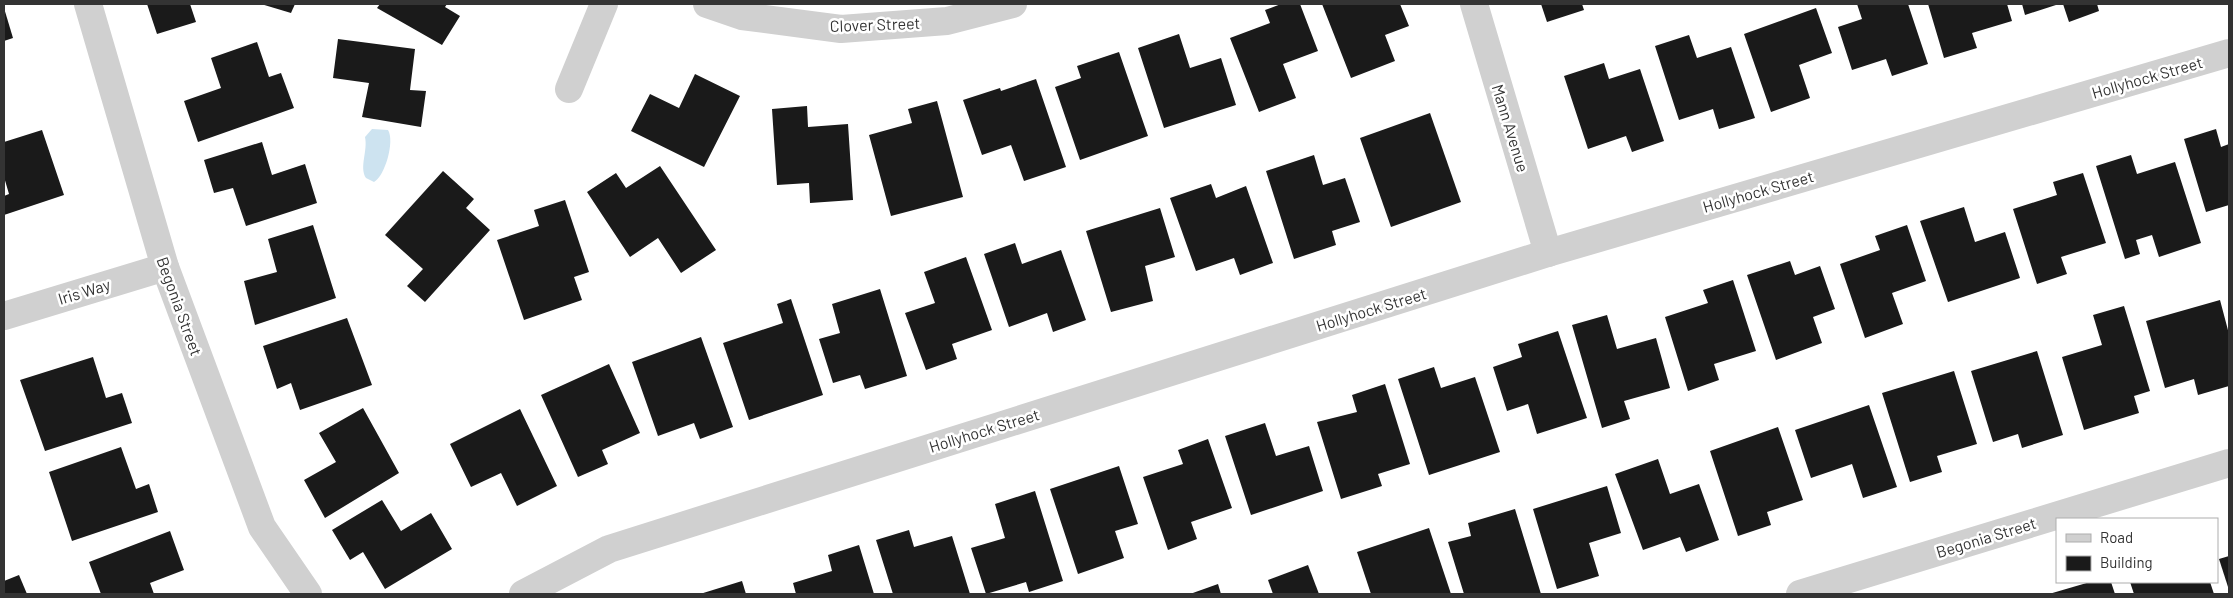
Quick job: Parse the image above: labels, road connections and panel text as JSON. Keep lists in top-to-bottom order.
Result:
{
  "streets": {
    "street": [
      "Clover Street",
      "Hollyhock Street",
      "Mann Avenue",
      "Iris Way",
      "Begonia Street"
    ]
  },
  "crossings": [
    ["Hollyhock Street", "Mann Avenue"],
    ["Iris Way", "Begonia Street"]
  ],
  "legend": ["Road", "Building"]
}
